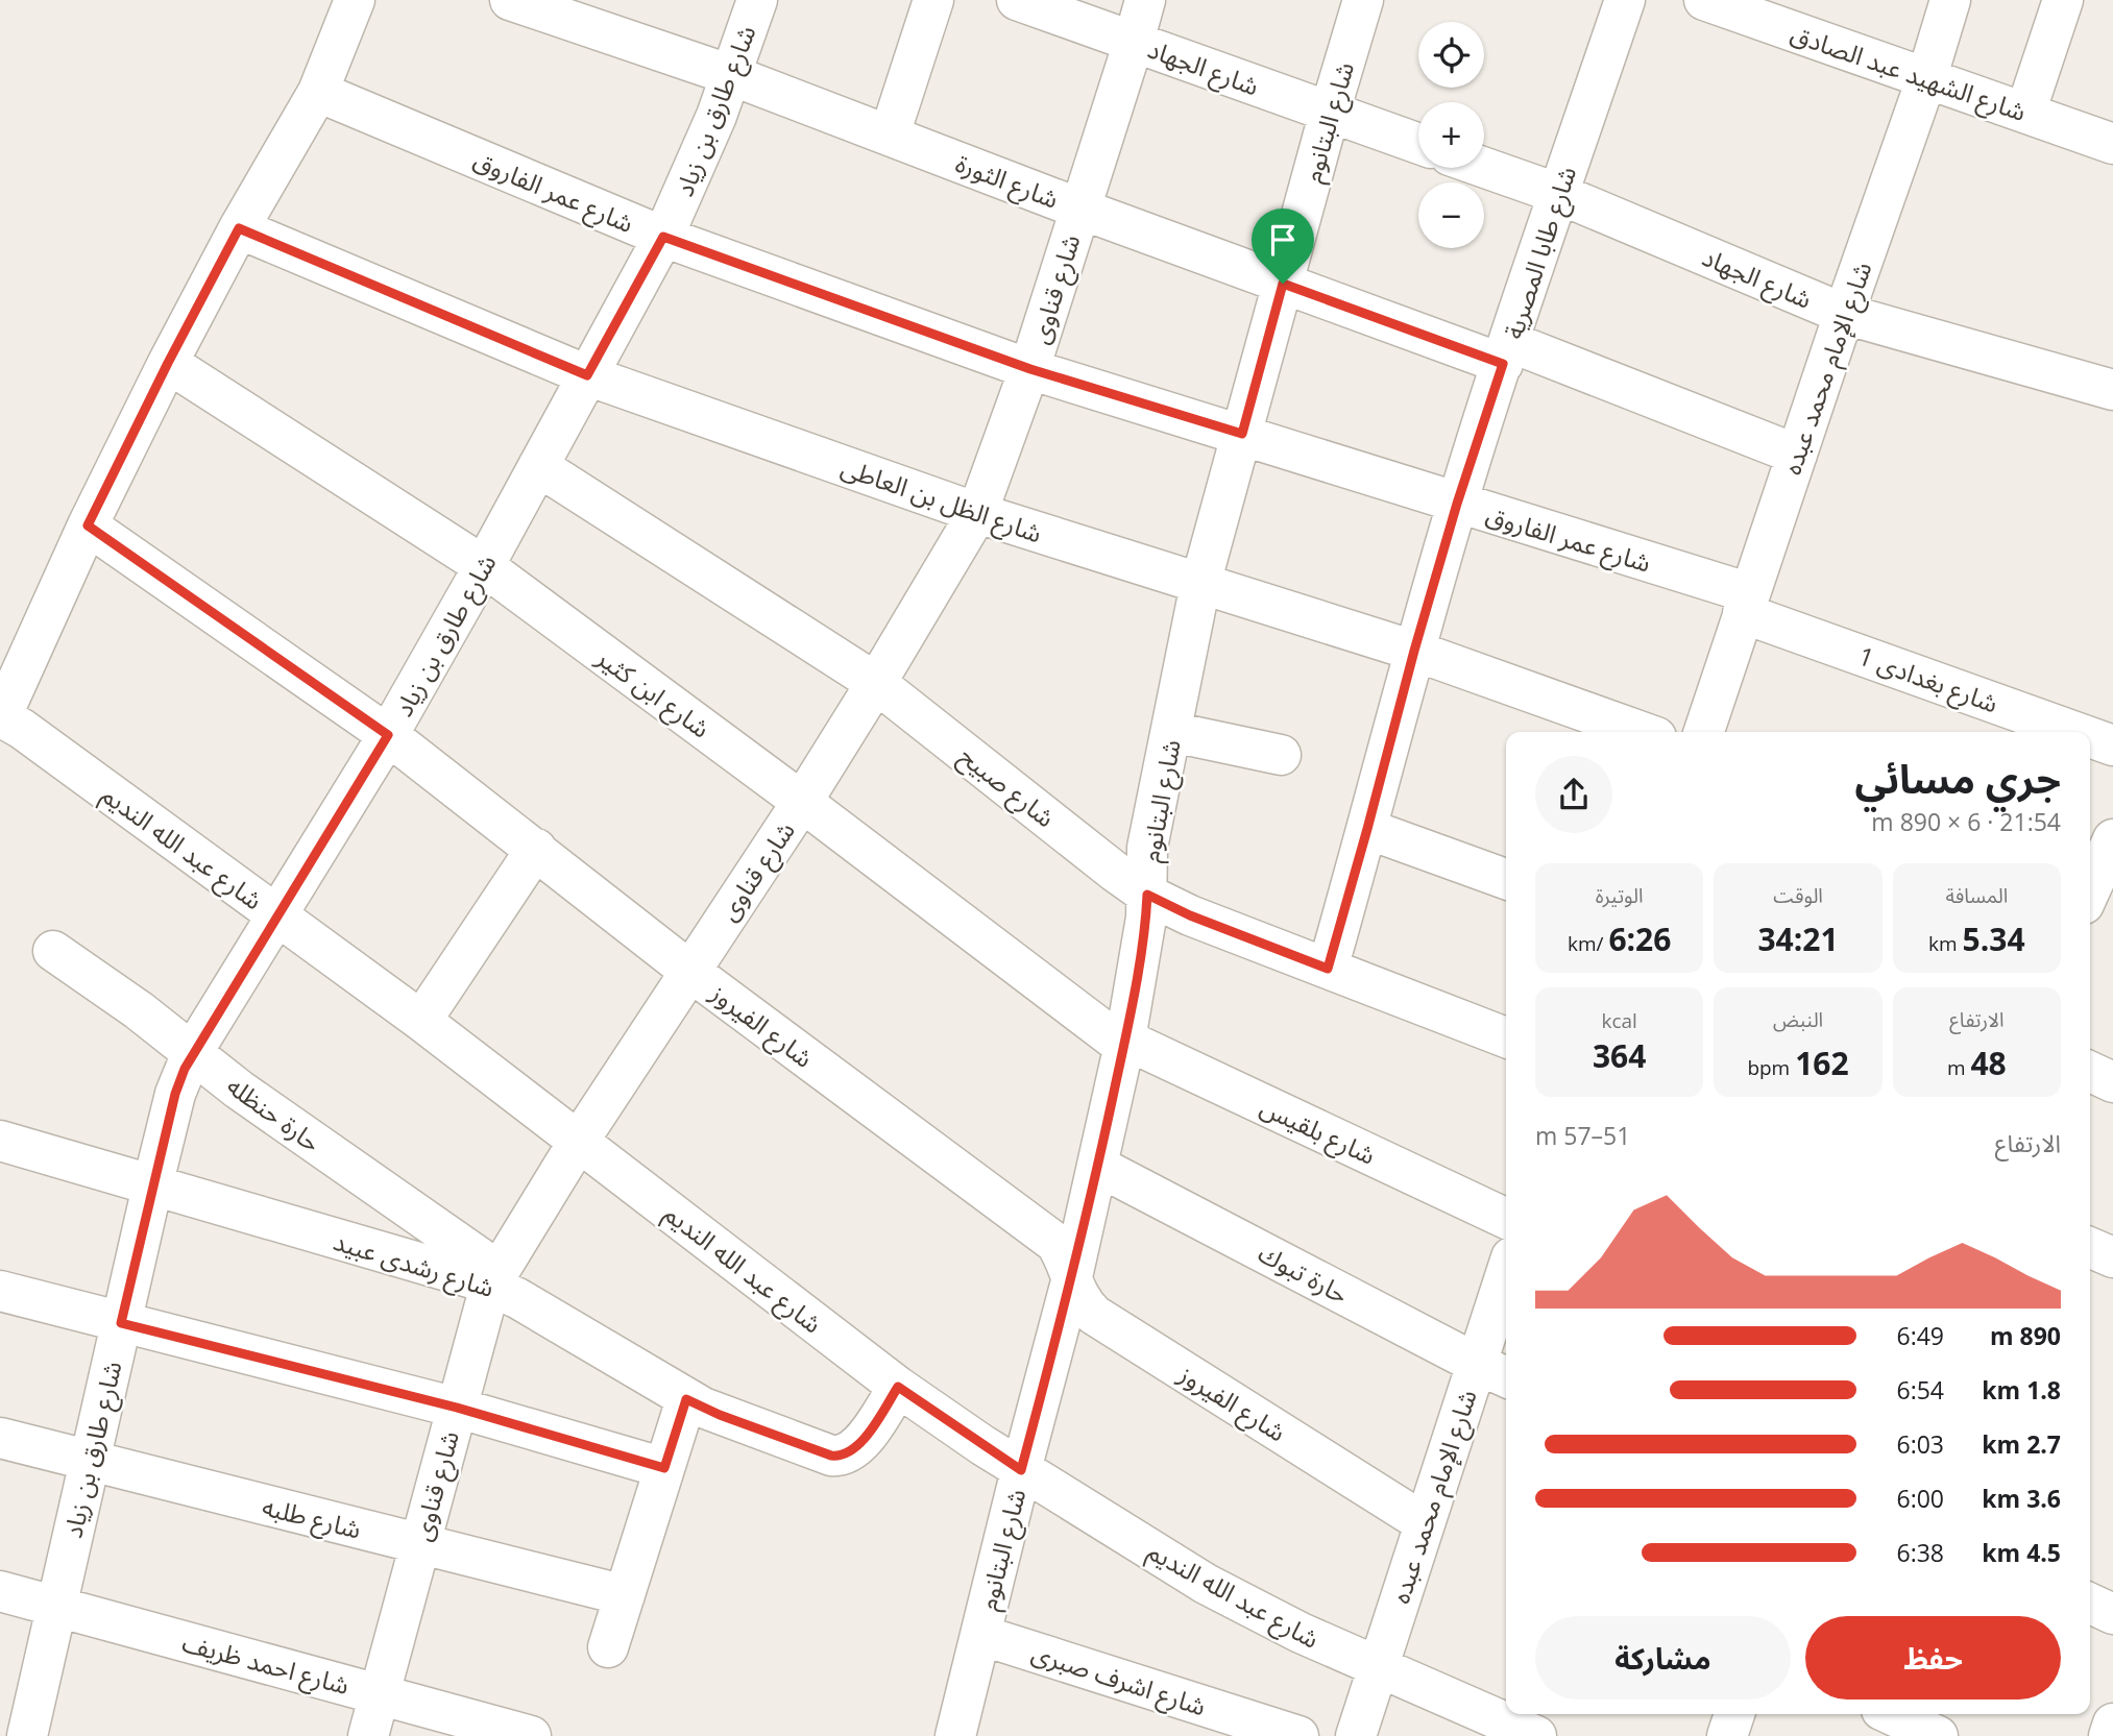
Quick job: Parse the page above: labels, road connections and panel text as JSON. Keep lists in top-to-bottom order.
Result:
{
  "streets": {
    "street": [
      "شارع الجهاد",
      "شارع الشهيد عبد الصادق",
      "شارع طارق بن زياد",
      "شارع البتانوم",
      "شارع الثورة",
      "شارع عمر الفاروق",
      "شارع طابا المصرية",
      "شارع قناوى",
      "شارع الإمام محمد عبده",
      "شارع الظل بن العاطى",
      "شارع بغدادى 1",
      "شارع ابن كثير",
      "شارع صبيح",
      "شارع عبد الله النديم",
      "شارع الفيروز",
      "حارة حنظله",
      "شارع بلقيس",
      "شارع رشدى عبيد",
      "حارة تبوك",
      "شارع طلبه",
      "شارع احمد ظريف",
      "شارع اشرف صبرى"
    ]
  },
  "crossings": [
    ["شارع الجهاد", "شارع البتانوم"],
    ["شارع الجهاد", "شارع طابا المصرية"],
    ["شارع الجهاد", "شارع قناوى"],
    ["شارع الجهاد", "شارع الإمام محمد عبده"],
    ["شارع الشهيد عبد الصادق", "شارع الإمام محمد عبده"],
    ["شارع طارق بن زياد", "شارع الثورة"],
    ["شارع طارق بن زياد", "شارع عمر الفاروق"],
    ["شارع طارق بن زياد", "شارع الظل بن العاطى"],
    ["شارع طارق بن زياد", "شارع ابن كثير"],
    ["شارع طارق بن زياد", "شارع صبيح"],
    ["شارع طارق بن زياد", "شارع عبد الله النديم"],
    ["شارع طارق بن زياد", "شارع الفيروز"],
    ["شارع طارق بن زياد", "حارة حنظله"],
    ["شارع طارق بن زياد", "شارع رشدى عبيد"],
    ["شارع طارق بن زياد", "شارع طلبه"],
    ["شارع طارق بن زياد", "شارع احمد ظريف"],
    ["شارع البتانوم", "شارع الثورة"],
    ["شارع البتانوم", "شارع عمر الفاروق"],
    ["شارع البتانوم", "شارع الظل بن العاطى"],
    ["شارع البتانوم", "شارع ابن كثير"],
    ["شارع البتانوم", "شارع صبيح"],
    ["شارع البتانوم", "شارع عبد الله النديم"],
    ["شارع البتانوم", "شارع الفيروز"],
    ["شارع البتانوم", "شارع بلقيس"],
    ["شارع البتانوم", "حارة تبوك"],
    ["شارع البتانوم", "شارع اشرف صبرى"],
    ["شارع الثورة", "شارع طابا المصرية"],
    ["شارع الثورة", "شارع قناوى"],
    ["شارع الثورة", "شارع الإمام محمد عبده"],
    ["شارع عمر الفاروق", "شارع طابا المصرية"],
    ["شارع عمر الفاروق", "شارع قناوى"],
    ["شارع عمر الفاروق", "شارع الإمام محمد عبده"],
    ["شارع عمر الفاروق", "شارع بغدادى 1"],
    ["شارع طابا المصرية", "شارع الظل بن العاطى"],
    ["شارع طابا المصرية", "شارع صبيح"],
    ["شارع قناوى", "شارع الظل بن العاطى"],
    ["شارع قناوى", "شارع ابن كثير"],
    ["شارع قناوى", "شارع صبيح"],
    ["شارع قناوى", "شارع عبد الله النديم"],
    ["شارع قناوى", "شارع الفيروز"],
    ["شارع قناوى", "حارة حنظله"],
    ["شارع قناوى", "شارع رشدى عبيد"],
    ["شارع قناوى", "شارع طلبه"],
    ["شارع قناوى", "شارع احمد ظريف"],
    ["شارع الإمام محمد عبده", "شارع بغدادى 1"],
    ["شارع الإمام محمد عبده", "شارع عبد الله النديم"],
    ["شارع الإمام محمد عبده", "شارع الفيروز"],
    ["شارع الإمام محمد عبده", "حارة تبوك"],
    ["شارع ابن كثير", "شارع بلقيس"],
    ["شارع عبد الله النديم", "شارع رشدى عبيد"],
    ["حارة حنظله", "شارع رشدى عبيد"]
  ],
  "page": {
    "map_buttons": ["+", "−"],
    "heading": ["جري مسائي", "21:54 · 6 × 890 m"],
    "stats": [
      ["المسافة", "5.34 km"],
      ["الوقت", "34:21"],
      ["الوتيرة", "6:26 /km"],
      ["الارتفاع", "48 m"],
      ["النبض", "162 bpm"],
      ["kcal", "364"]
    ],
    "chart": ["الارتفاع", "51–57 m"],
    "list": [
      {
        "name": "890 m",
        "note": "6:49"
      },
      {
        "name": "1.8 km",
        "note": "6:54"
      },
      {
        "name": "2.7 km",
        "note": "6:03"
      },
      {
        "name": "3.6 km",
        "note": "6:00"
      },
      {
        "name": "4.5 km",
        "note": "6:38"
      }
    ],
    "buttons": ["حفظ", "مشاركة"]
  }
}
